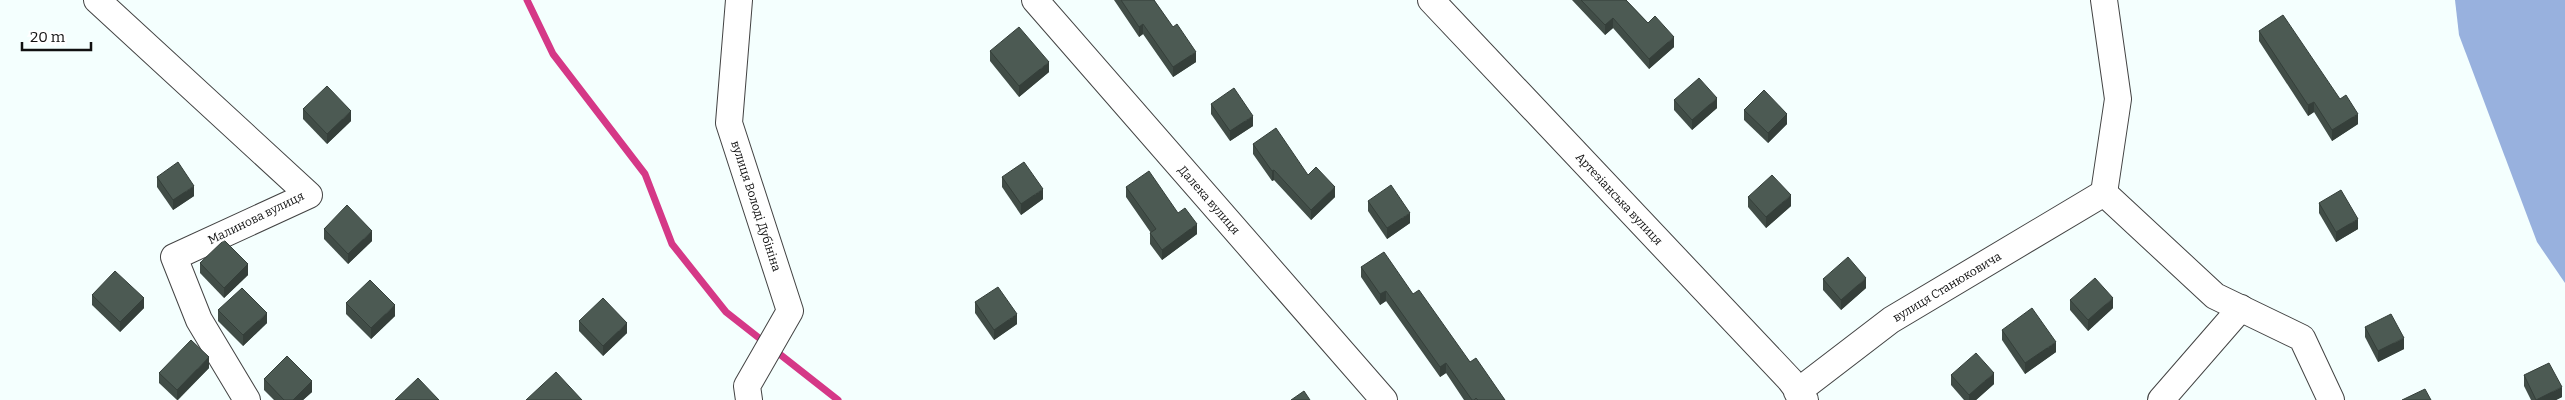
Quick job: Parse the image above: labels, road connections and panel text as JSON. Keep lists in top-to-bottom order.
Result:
{
  "streets": {
    "street": [
      "Артезіанська вулиця",
      "Далека вулиця",
      "вулиця Володі Дубініна",
      "Малинова вулиця",
      "вулиця Станюковича"
    ]
  },
  "crossings": [
    ["Артезіанська вулиця", "вулиця Станюковича"]
  ],
  "scale_bar": "20 m"
}
